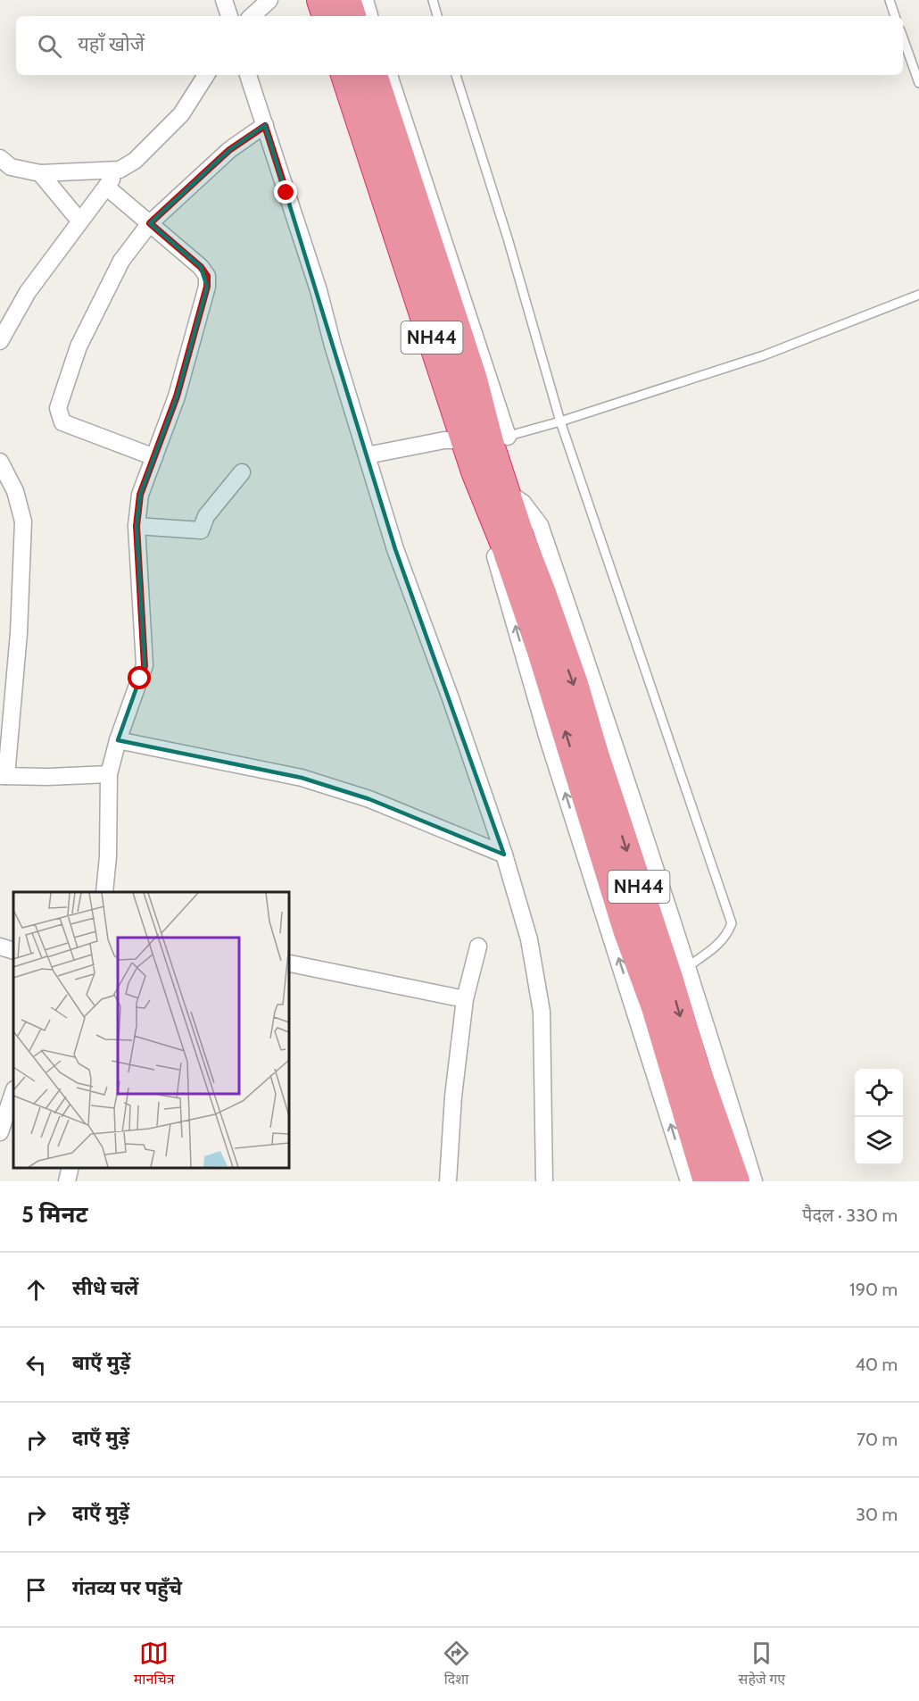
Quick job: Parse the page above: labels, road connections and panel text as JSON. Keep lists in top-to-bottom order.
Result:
{
  "streets": {
    "highway": ["NH44"]
  },
  "page": {
    "search": "यहाँ खोजें",
    "heading": ["5 मिनट", "पैदल · 330 m"],
    "list": [
      ["सीधे चलें", "190 m"],
      ["बाएँ मुड़ें", "40 m"],
      ["दाएँ मुड़ें", "70 m"],
      ["दाएँ मुड़ें", "30 m"],
      "गंतव्य पर पहुँचे"
    ],
    "nav": ["मानचित्र", "दिशा", "सहेजे गए"]
  }
}
